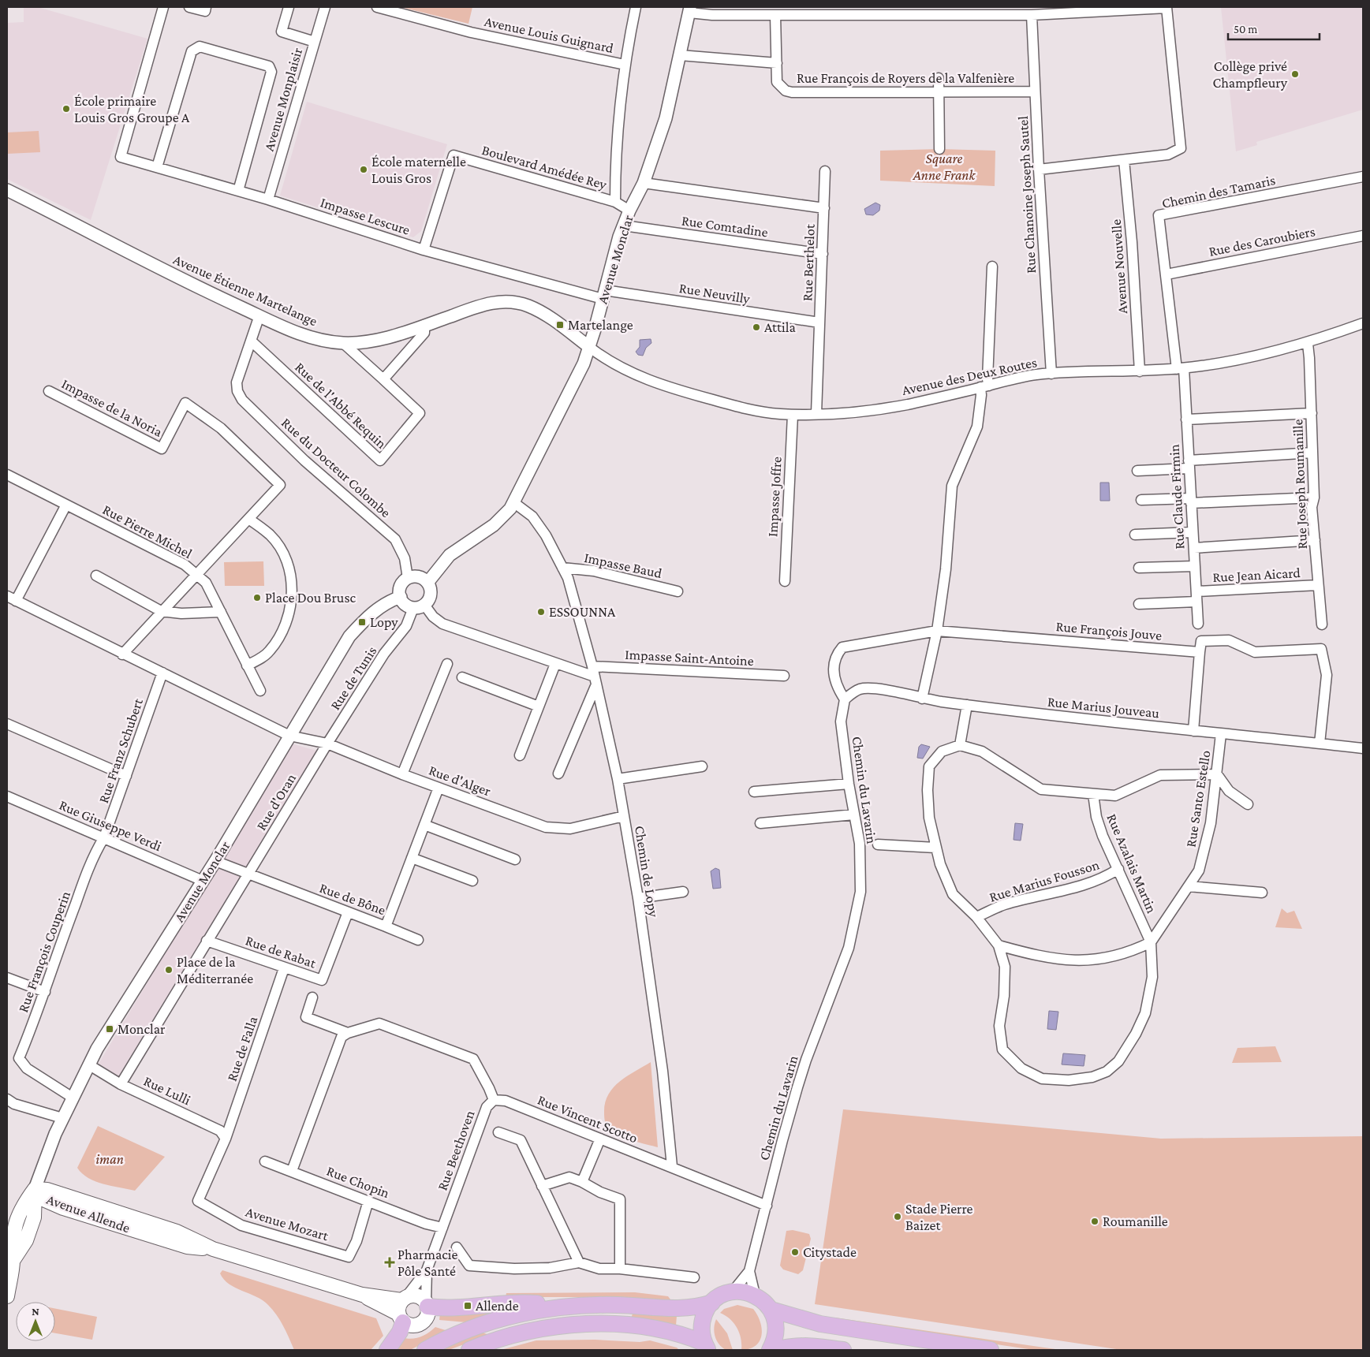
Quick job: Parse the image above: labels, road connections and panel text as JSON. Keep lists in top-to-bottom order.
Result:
{
  "streets": {
    "main road": ["Avenue Monclar", "Avenue Allende"],
    "street": [
      "Avenue Louis Guignard",
      "Rue François de Royers de la Valfenière",
      "Avenue Monplaisir",
      "Boulevard Amédée Rey",
      "Chemin des Tamaris",
      "Rue Chanoine Joseph Sautel",
      "Impasse Lescure",
      "Rue Comtadine",
      "Rue des Caroubiers",
      "Rue Berthelot",
      "Avenue Nouvelle",
      "Avenue Étienne Martelange",
      "Rue Neuvilly",
      "Avenue des Deux Routes",
      "Rue de l'Abbé Requin",
      "Impasse de la Noria",
      "Rue du Docteur Colombe",
      "Rue Joseph Roumanille",
      "Impasse Joffre",
      "Rue Claude Firmin",
      "Rue Pierre Michel",
      "Impasse Baud",
      "Rue Jean Aicard",
      "Rue François Jouve",
      "Impasse Saint-Antoine",
      "Rue de Tunis",
      "Rue Marius Jouveau",
      "Rue Franz Schubert",
      "Rue d'Alger",
      "Chemin du Lavarin",
      "Rue Santo Estello",
      "Rue d'Oran",
      "Rue Giuseppe Verdi",
      "Rue Azalais Martin",
      "Chemin de Lopy",
      "Rue Marius Fousson",
      "Rue de Bône",
      "Rue François Couperin",
      "Rue de Rabat",
      "Rue de Falla",
      "Rue Lulli",
      "Rue Vincent Scotto",
      "Rue Beethoven",
      "Rue Chopin",
      "Avenue Mozart"
    ]
  },
  "crossings": [
    ["Rue François de Royers de la Valfenière", "Rue Chanoine Joseph Sautel"],
    ["Avenue Monplaisir", "Impasse Lescure"],
    ["Boulevard Amédée Rey", "Impasse Lescure"],
    ["Boulevard Amédée Rey", "Avenue Monclar"],
    ["Chemin des Tamaris", "Rue des Caroubiers"],
    ["Chemin des Tamaris", "Avenue des Deux Routes"],
    ["Chemin des Tamaris", "Rue Claude Firmin"],
    ["Rue Chanoine Joseph Sautel", "Avenue des Deux Routes"],
    ["Impasse Lescure", "Avenue Monclar"],
    ["Impasse Lescure", "Rue Neuvilly"],
    ["Rue Comtadine", "Avenue Monclar"],
    ["Rue Comtadine", "Rue Berthelot"],
    ["Avenue Monclar", "Rue Berthelot"],
    ["Avenue Monclar", "Avenue Étienne Martelange"],
    ["Avenue Monclar", "Rue Neuvilly"],
    ["Avenue Monclar", "Avenue des Deux Routes"],
    ["Avenue Monclar", "Rue du Docteur Colombe"],
    ["Avenue Monclar", "Rue de Tunis"],
    ["Avenue Monclar", "Rue d'Alger"],
    ["Avenue Monclar", "Rue Giuseppe Verdi"],
    ["Avenue Monclar", "Chemin de Lopy"],
    ["Avenue Monclar", "Rue de Bône"],
    ["Avenue Monclar", "Rue François Couperin"],
    ["Avenue Monclar", "Rue Lulli"],
    ["Avenue Monclar", "Avenue Allende"],
    ["Rue Berthelot", "Rue Neuvilly"],
    ["Rue Berthelot", "Avenue des Deux Routes"],
    ["Avenue Nouvelle", "Avenue des Deux Routes"],
    ["Avenue Étienne Martelange", "Avenue des Deux Routes"],
    ["Avenue des Deux Routes", "Rue Joseph Roumanille"],
    ["Avenue des Deux Routes", "Impasse Joffre"],
    ["Avenue des Deux Routes", "Rue Claude Firmin"],
    ["Rue de l'Abbé Requin", "Rue du Docteur Colombe"],
    ["Rue du Docteur Colombe", "Rue de Tunis"],
    ["Rue Joseph Roumanille", "Rue Jean Aicard"],
    ["Rue Claude Firmin", "Rue Jean Aicard"],
    ["Impasse Baud", "Chemin de Lopy"],
    ["Impasse Saint-Antoine", "Chemin de Lopy"],
    ["Rue de Tunis", "Rue d'Alger"],
    ["Rue de Tunis", "Rue d'Oran"],
    ["Rue Marius Jouveau", "Chemin du Lavarin"],
    ["Rue Marius Jouveau", "Rue Santo Estello"],
    ["Rue Franz Schubert", "Rue d'Alger"],
    ["Rue Franz Schubert", "Rue Giuseppe Verdi"],
    ["Rue Franz Schubert", "Rue François Couperin"],
    ["Rue d'Alger", "Rue d'Oran"],
    ["Rue d'Alger", "Chemin de Lopy"],
    ["Rue d'Alger", "Rue de Bône"],
    ["Rue Santo Estello", "Rue Azalais Martin"],
    ["Rue d'Oran", "Rue de Bône"],
    ["Rue d'Oran", "Rue de Rabat"],
    ["Rue d'Oran", "Rue Lulli"],
    ["Rue Giuseppe Verdi", "Rue François Couperin"],
    ["Rue Azalais Martin", "Rue Marius Fousson"],
    ["Chemin de Lopy", "Rue Vincent Scotto"],
    ["Rue de Bône", "Rue de Rabat"],
    ["Rue de Rabat", "Rue de Falla"],
    ["Rue de Falla", "Rue Lulli"],
    ["Rue de Falla", "Avenue Mozart"],
    ["Rue Lulli", "Avenue Mozart"],
    ["Rue Vincent Scotto", "Rue Beethoven"],
    ["Rue Beethoven", "Rue Chopin"],
    ["Rue Beethoven", "Avenue Allende"],
    ["Rue Chopin", "Avenue Mozart"]
  ],
  "parks": ["Square Anne Frank", "iman"],
  "places": {
    "other": [
      "Collège privé Champfleury",
      "École primaire Louis Gros Groupe A",
      "École maternelle Louis Gros",
      "Attila",
      "Place Dou Brusc",
      "ESSOUNNA",
      "Place de la Méditerranée",
      "Stade Pierre Baizet",
      "Roumanille",
      "Citystade"
    ],
    "transit": [
      "Martelange",
      "Lopy",
      "Monclar",
      "Allende"
    ],
    "health": ["Pharmacie Pôle Santé"]
  },
  "scale_bar": "50 m",
  "north": "top"
}
